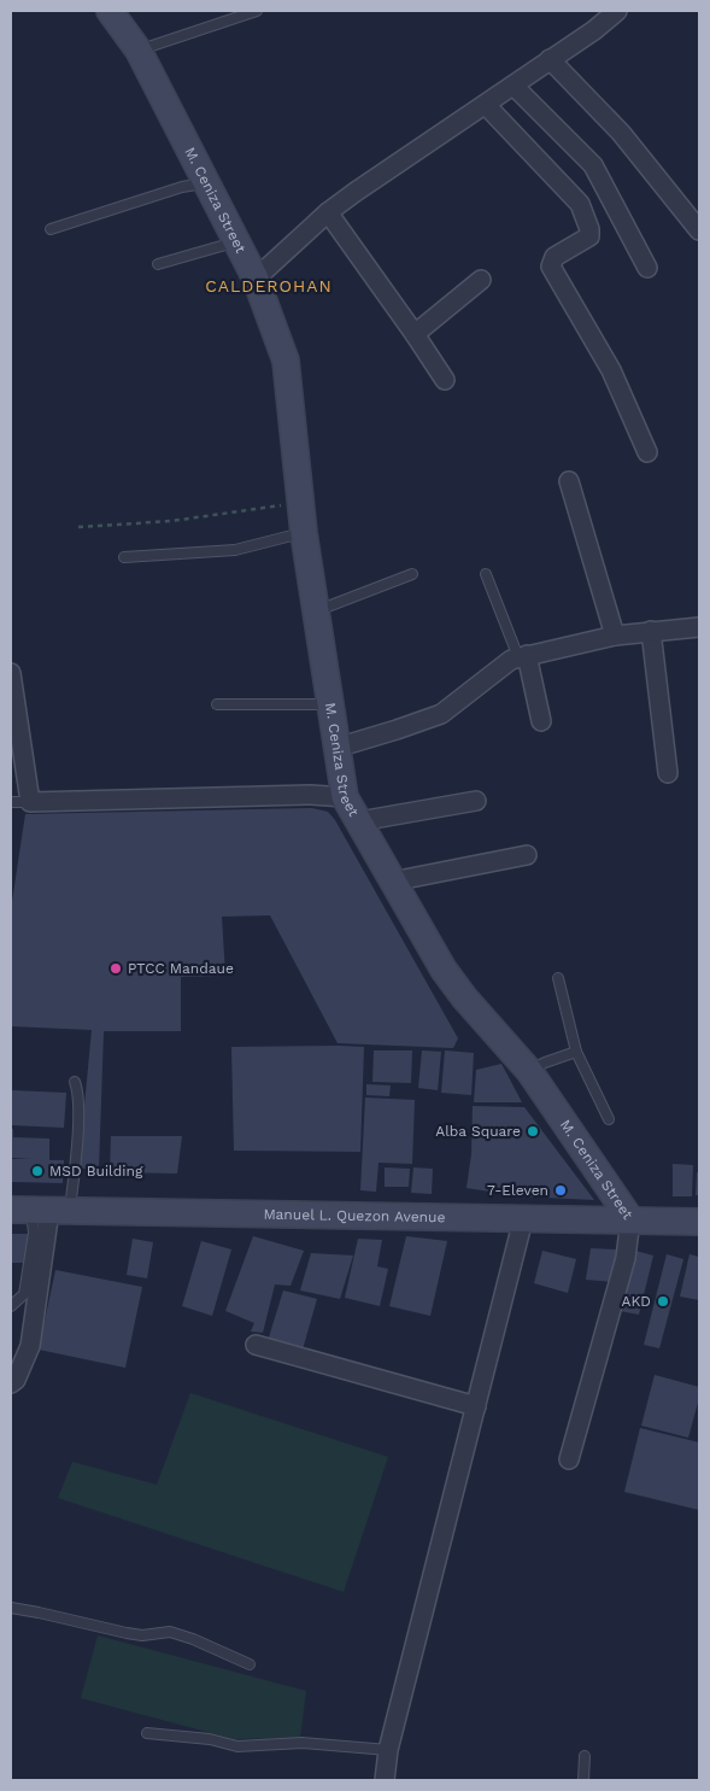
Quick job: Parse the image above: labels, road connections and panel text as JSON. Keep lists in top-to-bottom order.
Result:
{
  "streets": {
    "street": ["M. Ceniza Street", "Manuel L. Quezon Avenue"]
  },
  "crossings": [
    ["M. Ceniza Street", "Manuel L. Quezon Avenue"]
  ],
  "districts": ["CALDEROHAN"],
  "places": [
    "PTCC Mandaue",
    "Alba Square",
    "MSD Building",
    "7-Eleven",
    "AKD"
  ]
}
